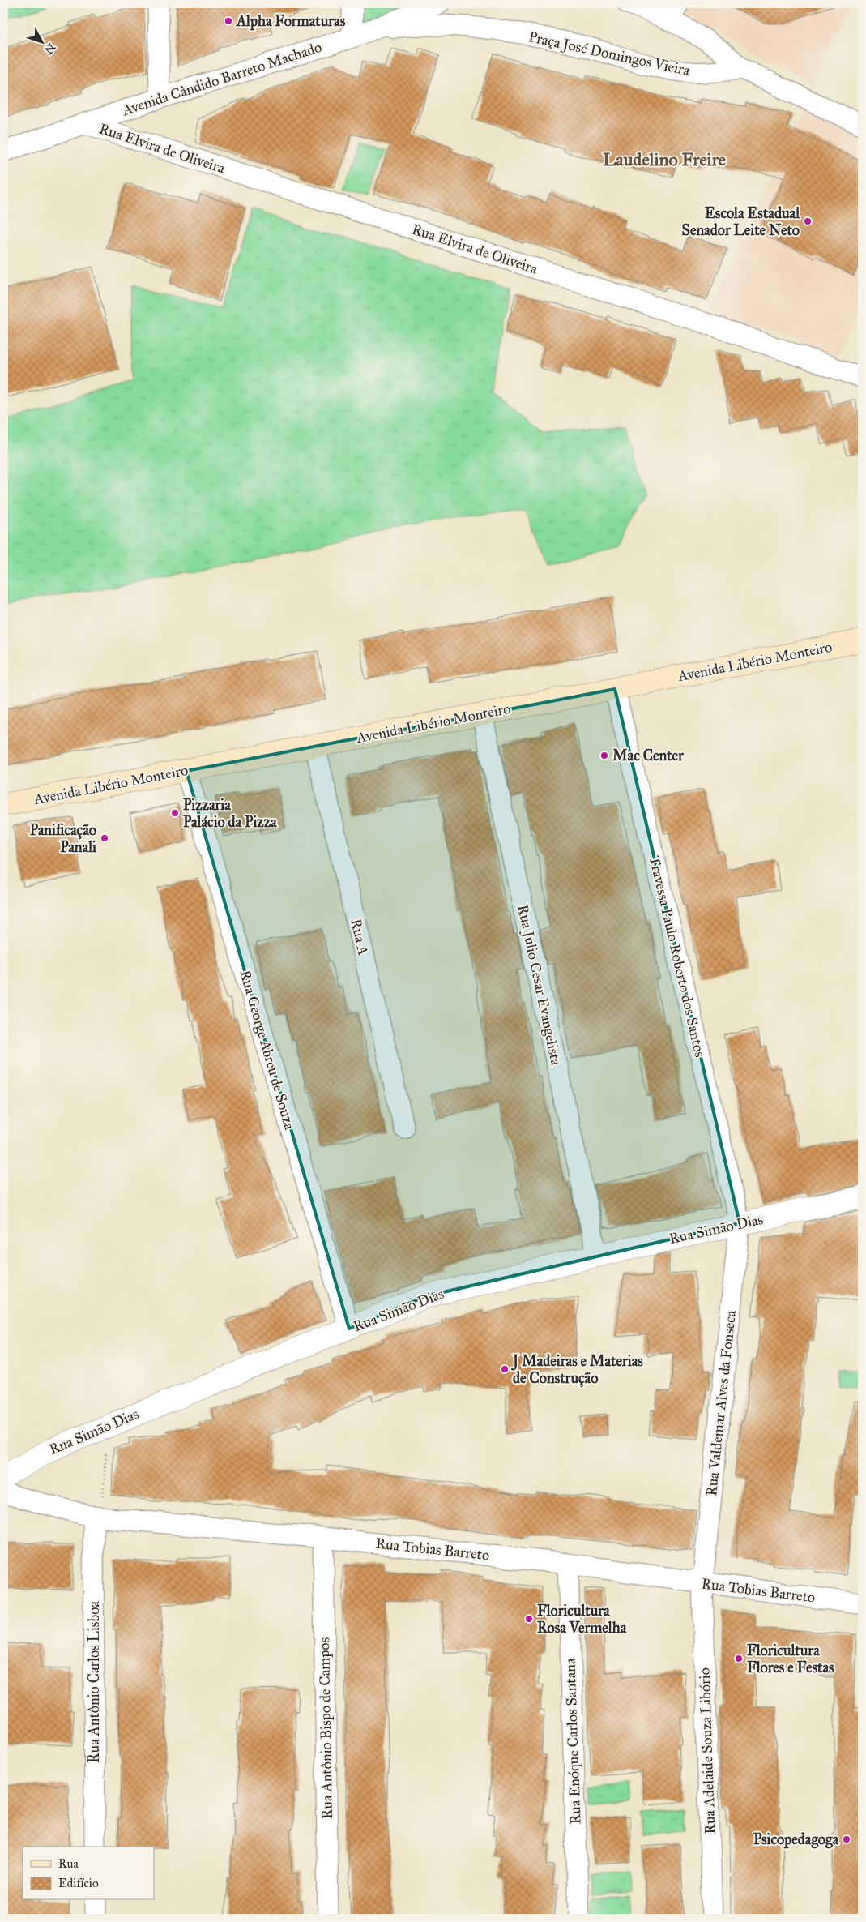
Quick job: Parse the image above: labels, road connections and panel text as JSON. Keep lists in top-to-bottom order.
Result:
{
  "streets": {
    "main road": ["Avenida Libério Monteiro"],
    "street": [
      "Praça José Domingos Vieira",
      "Avenida Cândido Barreto Machado",
      "Rua Elvira de Oliveira",
      "Rua A",
      "Travessa Paulo Roberto dos Santos",
      "Rua Julio Cesar Evangelista",
      "Rua George Abreu de Souza",
      "Rua Simão Dias",
      "Rua Valdemar Alves da Fonseca",
      "Rua Tobias Barreto",
      "Rua Antônio Carlos Lisboa",
      "Rua Antônio Bispo de Campos",
      "Rua Enóque Carlos Santana",
      "Rua Adelaide Souza Libório"
    ]
  },
  "crossings": [
    ["Praça José Domingos Vieira", "Avenida Cândido Barreto Machado"],
    ["Avenida Cândido Barreto Machado", "Rua Elvira de Oliveira"],
    ["Avenida Libério Monteiro", "Rua A"],
    ["Avenida Libério Monteiro", "Travessa Paulo Roberto dos Santos"],
    ["Avenida Libério Monteiro", "Rua Julio Cesar Evangelista"],
    ["Avenida Libério Monteiro", "Rua George Abreu de Souza"],
    ["Travessa Paulo Roberto dos Santos", "Rua Simão Dias"],
    ["Travessa Paulo Roberto dos Santos", "Rua Valdemar Alves da Fonseca"],
    ["Rua Julio Cesar Evangelista", "Rua Simão Dias"],
    ["Rua George Abreu de Souza", "Rua Simão Dias"],
    ["Rua Simão Dias", "Rua Valdemar Alves da Fonseca"],
    ["Rua Valdemar Alves da Fonseca", "Rua Tobias Barreto"],
    ["Rua Valdemar Alves da Fonseca", "Rua Adelaide Souza Libório"],
    ["Rua Tobias Barreto", "Rua Antônio Carlos Lisboa"],
    ["Rua Tobias Barreto", "Rua Antônio Bispo de Campos"],
    ["Rua Tobias Barreto", "Rua Enóque Carlos Santana"],
    ["Rua Tobias Barreto", "Rua Adelaide Souza Libório"]
  ],
  "districts": ["Laudelino Freire"],
  "places": [
    "Alpha Formaturas",
    "Escola Estadual Senador Leite Neto",
    "Mac Center",
    "Pizzaria Palácio da Pizza",
    "Panificação Panali",
    "J Madeiras e Materias de Construção",
    "Floricultura Rosa Vermelha",
    "Floricultura Flores e Festas",
    "Psicopedagoga"
  ],
  "legend": ["Rua", "Edifício"],
  "north": "bottom right"
}
